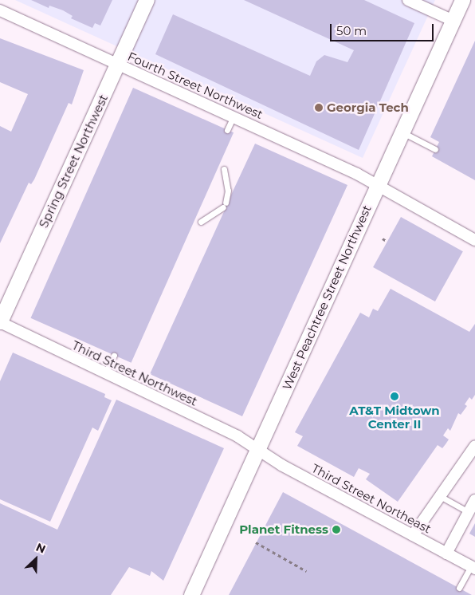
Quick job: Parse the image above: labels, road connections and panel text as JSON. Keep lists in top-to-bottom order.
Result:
{
  "streets": {
    "main road": ["Spring Street Northwest", "West Peachtree Street Northwest"],
    "street": ["Fourth Street Northwest", "Third Street Northwest", "Third Street Northeast"]
  },
  "crossings": [
    ["Fourth Street Northwest", "Spring Street Northwest"],
    ["Fourth Street Northwest", "West Peachtree Street Northwest"],
    ["Spring Street Northwest", "Third Street Northwest"],
    ["West Peachtree Street Northwest", "Third Street Northwest"],
    ["West Peachtree Street Northwest", "Third Street Northeast"],
    ["Third Street Northwest", "Third Street Northeast"]
  ],
  "places": ["Georgia Tech", "AT&T Midtown Center II", "Planet Fitness"],
  "scale_bar": "50 m",
  "north": "top right"
}
